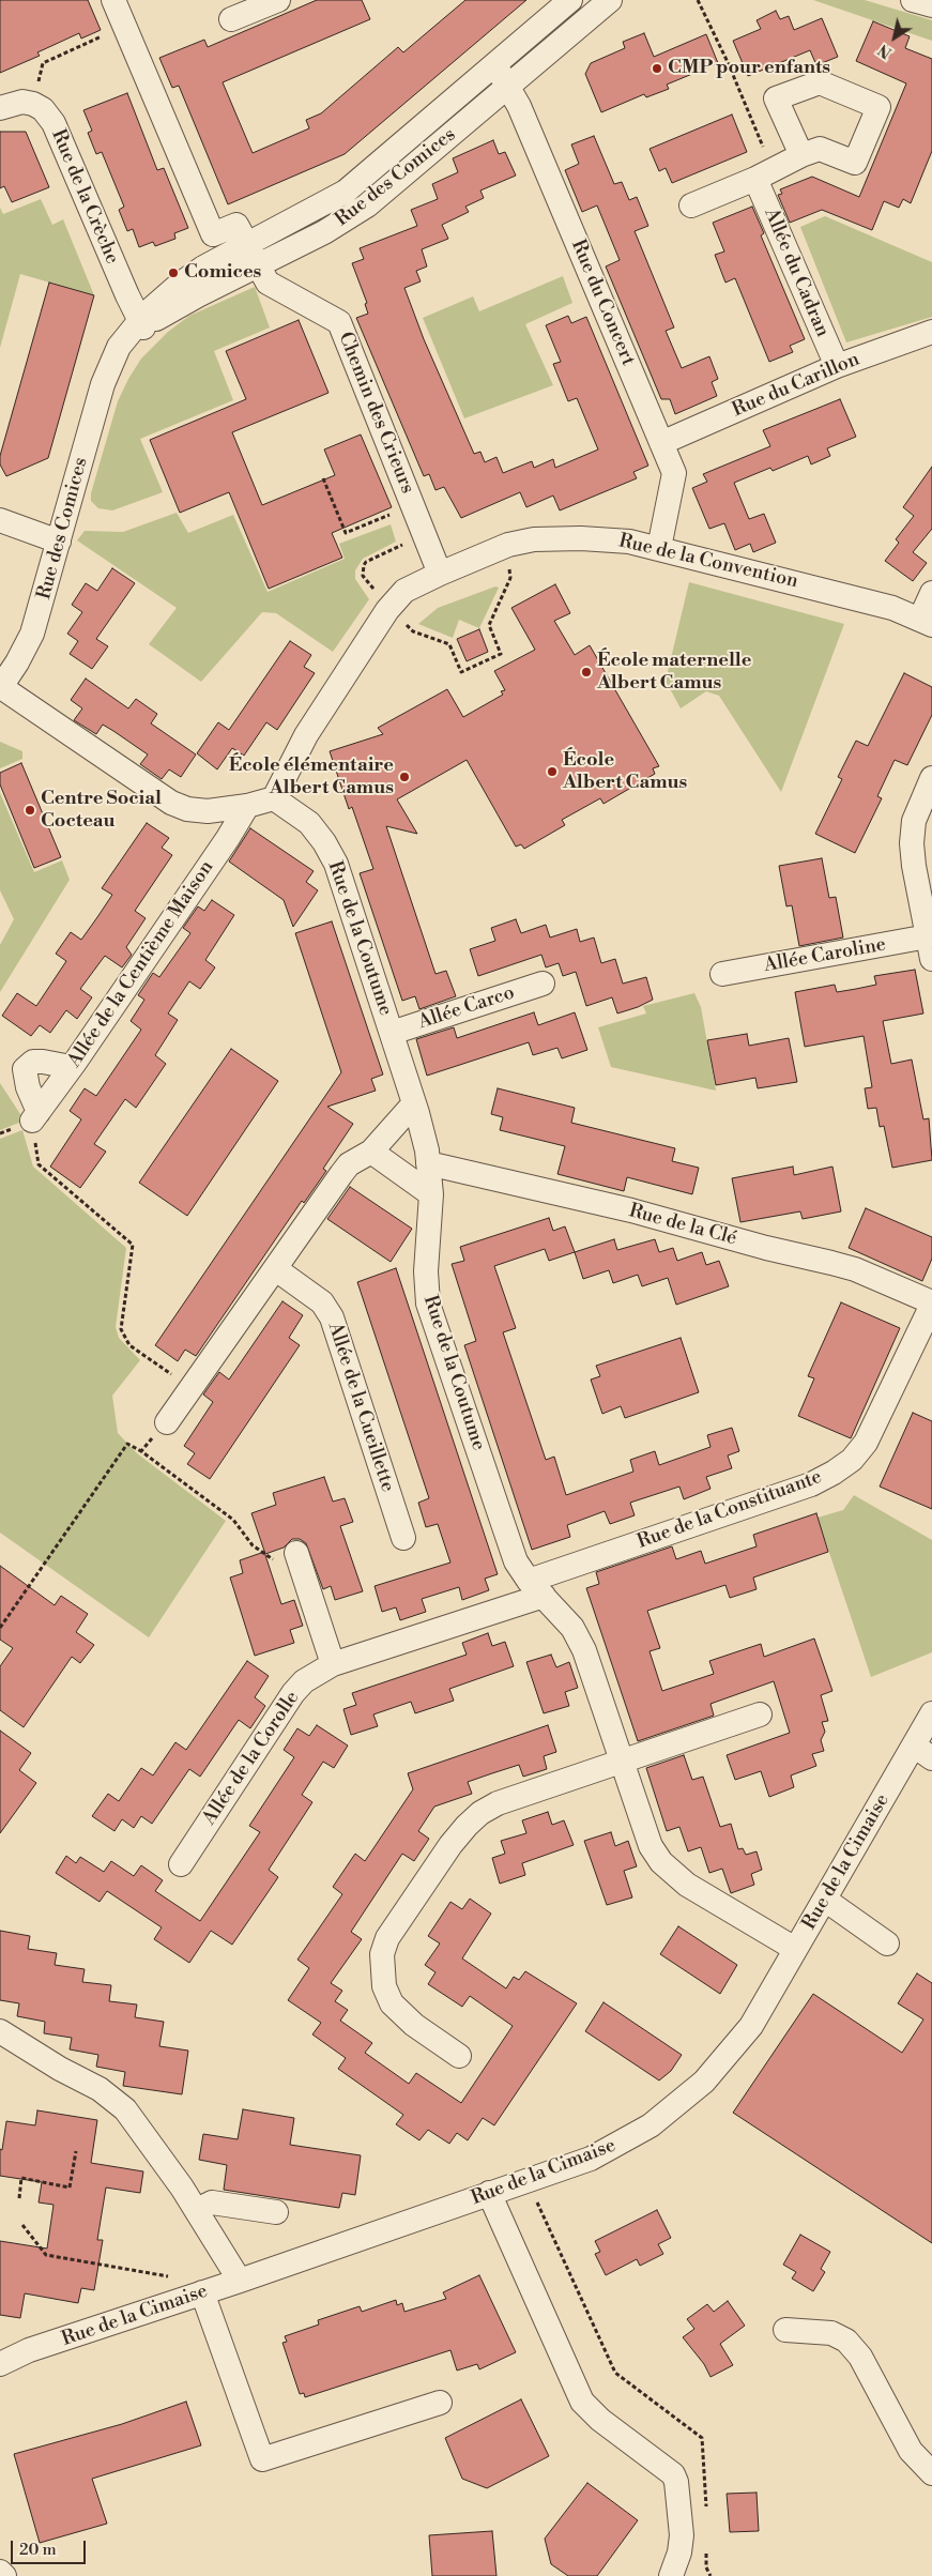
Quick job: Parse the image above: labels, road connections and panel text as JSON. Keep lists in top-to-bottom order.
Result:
{
  "streets": {
    "street": [
      "Rue des Comices",
      "Rue de la Crèche",
      "Allée du Cadran",
      "Rue du Concert",
      "Rue du Carillon",
      "Chemin des Crieurs",
      "Rue de la Convention",
      "Rue de la Coutume",
      "Allée Caroline",
      "Allée de la Centième Maison",
      "Allée Carco",
      "Rue de la Clé",
      "Allée de la Cueillette",
      "Rue de la Constituante",
      "Allée de la Corolle",
      "Rue de la Cimaise"
    ]
  },
  "crossings": [
    ["Rue des Comices", "Rue de la Crèche"],
    ["Rue des Comices", "Rue du Concert"],
    ["Rue des Comices", "Chemin des Crieurs"],
    ["Allée du Cadran", "Rue du Carillon"],
    ["Rue du Concert", "Rue du Carillon"],
    ["Rue du Concert", "Rue de la Convention"],
    ["Chemin des Crieurs", "Rue de la Convention"],
    ["Rue de la Convention", "Rue de la Coutume"],
    ["Rue de la Coutume", "Allée Carco"],
    ["Rue de la Coutume", "Rue de la Clé"],
    ["Rue de la Coutume", "Rue de la Constituante"],
    ["Rue de la Coutume", "Allée de la Corolle"],
    ["Rue de la Coutume", "Rue de la Cimaise"],
    ["Rue de la Clé", "Rue de la Constituante"],
    ["Rue de la Constituante", "Allée de la Corolle"]
  ],
  "places": [
    "CMP pour enfants",
    "Comices",
    "École maternelle Albert Camus",
    "École Albert Camus",
    "École élémentaire Albert Camus",
    "Centre Social Cocteau"
  ],
  "scale_bar": "20 m",
  "north": "bottom left"
}
